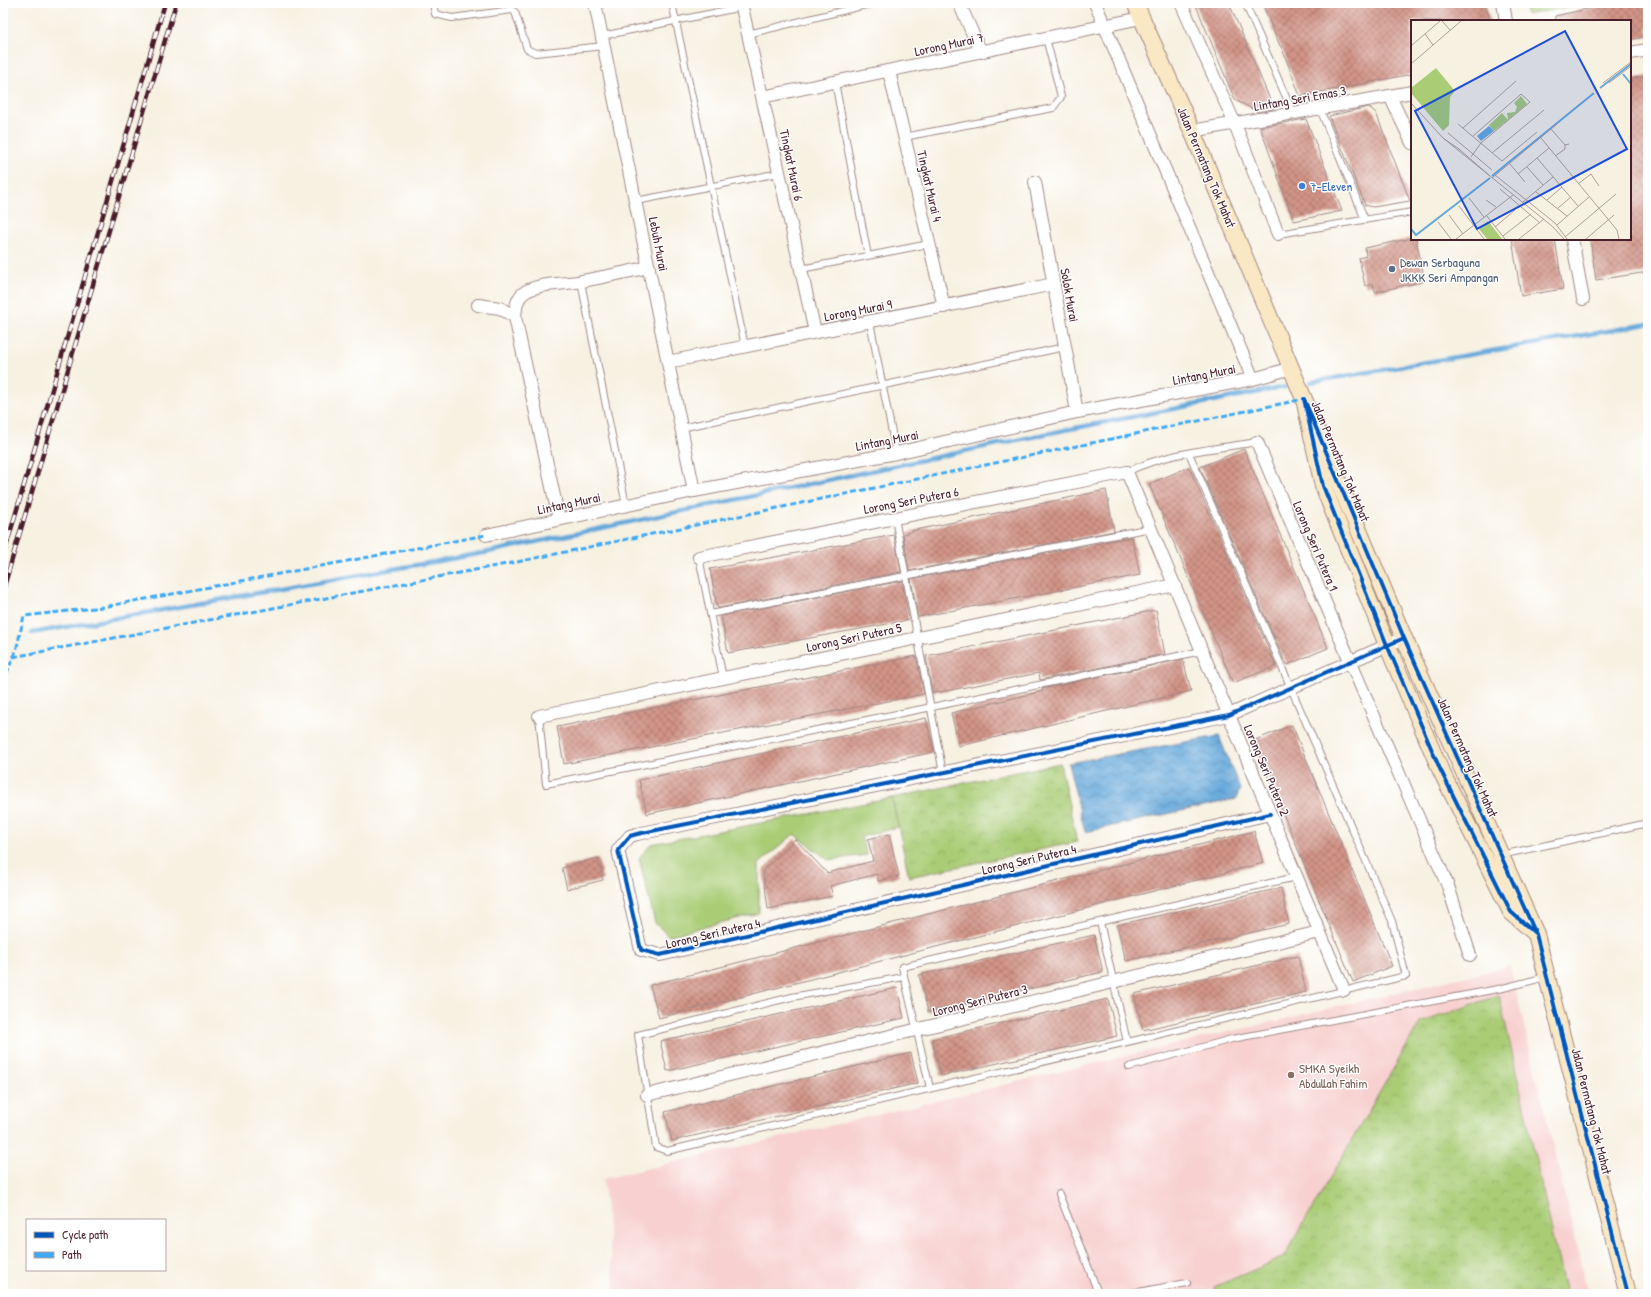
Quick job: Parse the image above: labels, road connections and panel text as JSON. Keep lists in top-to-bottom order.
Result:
{
  "streets": {
    "street": [
      "Lorong Murai 7",
      "Lintang Seri Emas 3",
      "Tingkat Murai 6",
      "Jalan Permatang Tok Mahat",
      "Tingkat Murai 4",
      "Lebuh Murai",
      "Solok Murai",
      "Lorong Murai 9",
      "Lintang Murai",
      "Lorong Seri Putera 6",
      "Lorong Seri Putera 1",
      "Lorong Seri Putera 5",
      "Lorong Seri Putera 2",
      "Lorong Seri Putera 4",
      "Lorong Seri Putera 3"
    ]
  },
  "crossings": [
    ["Lorong Murai 7", "Tingkat Murai 6"],
    ["Lorong Murai 7", "Jalan Permatang Tok Mahat"],
    ["Lorong Murai 7", "Tingkat Murai 4"],
    ["Lintang Seri Emas 3", "Jalan Permatang Tok Mahat"],
    ["Tingkat Murai 6", "Lorong Murai 9"],
    ["Jalan Permatang Tok Mahat", "Lintang Murai"],
    ["Jalan Permatang Tok Mahat", "Lorong Seri Putera 4"],
    ["Tingkat Murai 4", "Lorong Murai 9"],
    ["Lebuh Murai", "Lorong Murai 9"],
    ["Lebuh Murai", "Lintang Murai"],
    ["Solok Murai", "Lorong Murai 9"],
    ["Solok Murai", "Lintang Murai"],
    ["Lorong Seri Putera 6", "Lorong Seri Putera 2"],
    ["Lorong Seri Putera 1", "Lorong Seri Putera 4"],
    ["Lorong Seri Putera 5", "Lorong Seri Putera 2"],
    ["Lorong Seri Putera 2", "Lorong Seri Putera 4"],
    ["Lorong Seri Putera 2", "Lorong Seri Putera 3"]
  ],
  "places": ["7-Eleven", "Dewan Serbaguna JKKK Seri Ampangan", "SMKA Syeikh Abdullah Fahim"],
  "legend": ["Cycle path", "Path"]
}
